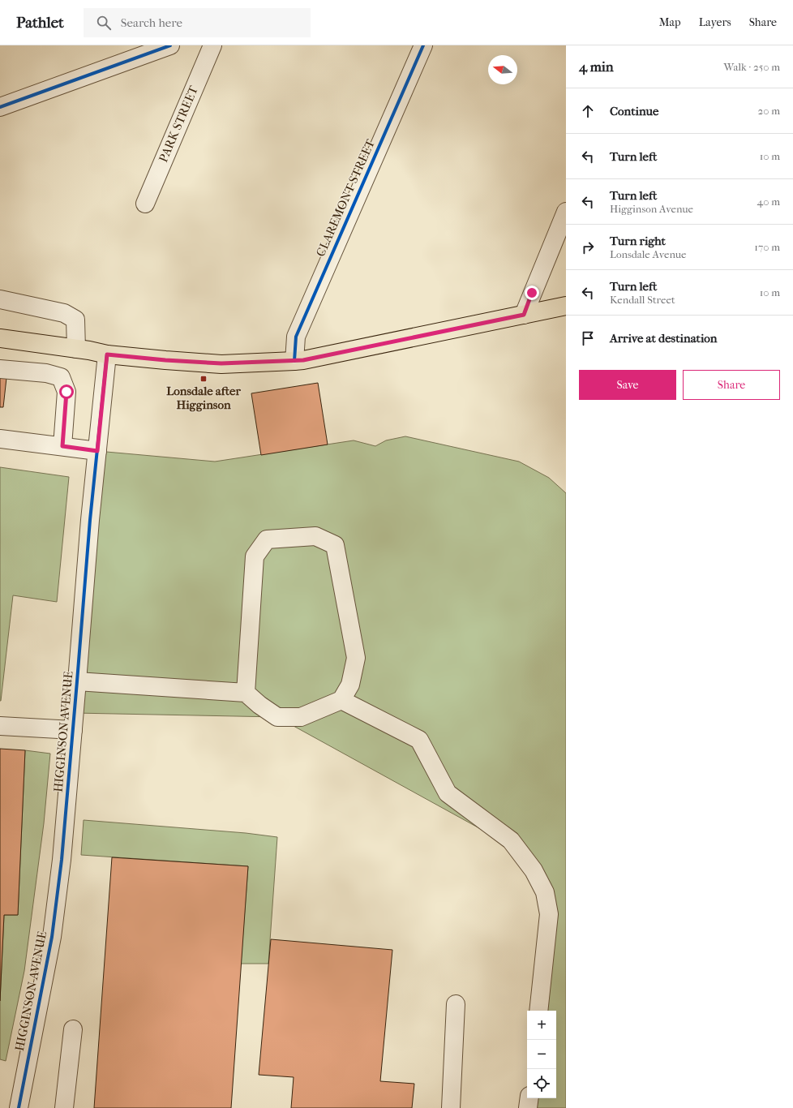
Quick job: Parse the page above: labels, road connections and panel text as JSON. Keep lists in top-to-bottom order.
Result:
{
  "streets": {
    "street": ["PARK STREET", "CLAREMONT STREET", "HIGGINSON AVENUE"]
  },
  "places": {
    "transit": ["Lonsdale after Higginson"]
  },
  "north": "left",
  "page": {
    "header": "Pathlet",
    "search": "Search here",
    "nav": ["Map", "Layers", "Share"],
    "heading": ["4 min", "Walk · 250 m"],
    "list": [
      ["Continue", "20 m"],
      ["Turn left", "10 m"],
      ["Turn left", "Higginson Avenue", "40 m"],
      ["Turn right", "Lonsdale Avenue", "170 m"],
      ["Turn left", "Kendall Street", "10 m"],
      "Arrive at destination"
    ],
    "buttons": ["Save", "Share"],
    "map_buttons": ["+", "−"]
  }
}
